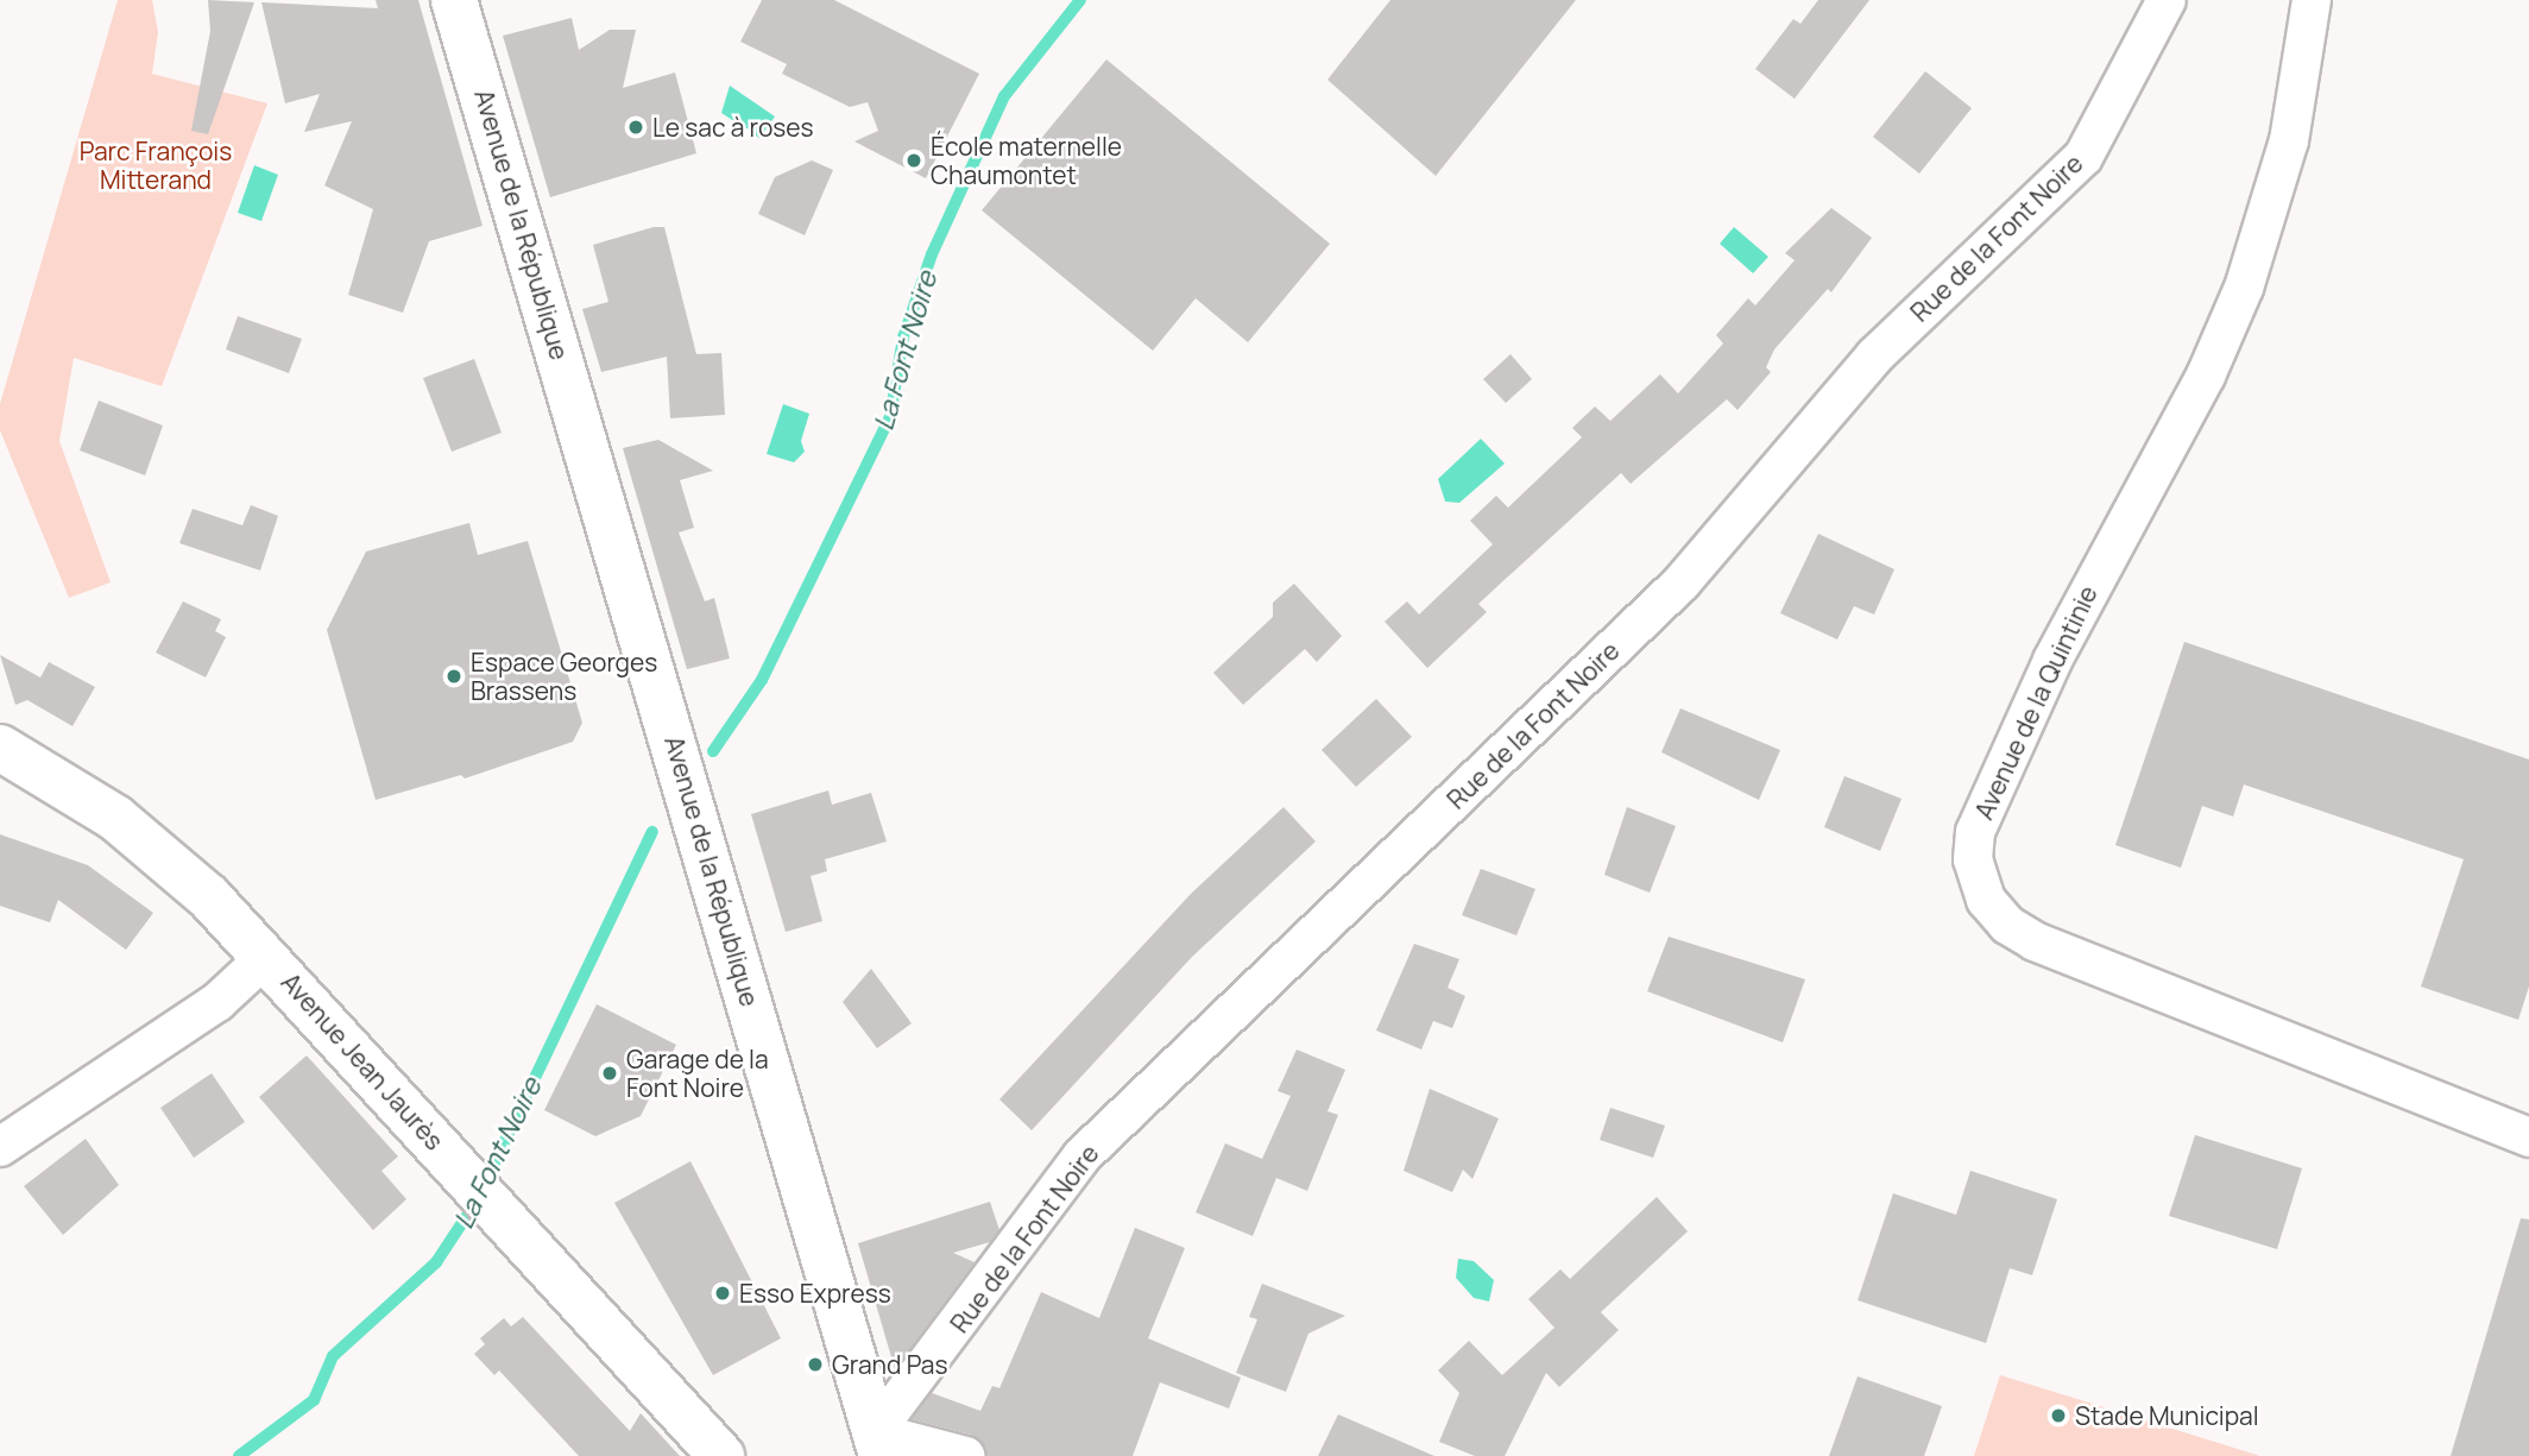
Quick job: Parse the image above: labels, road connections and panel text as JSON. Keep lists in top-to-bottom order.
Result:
{
  "streets": {
    "main road": ["Avenue de la République", "Avenue Jean Jaurès"],
    "street": ["Rue de la Font Noire", "Avenue de la Quintinie"]
  },
  "crossings": [
    ["Avenue de la République", "Rue de la Font Noire"]
  ],
  "water": ["La Font Noire"],
  "parks": ["Parc François Mitterand"],
  "places": [
    "Le sac à roses",
    "École maternelle Chaumontet",
    "Espace Georges Brassens",
    "Garage de la Font Noire",
    "Esso Express",
    "Grand Pas",
    "Stade Municipal"
  ]
}
